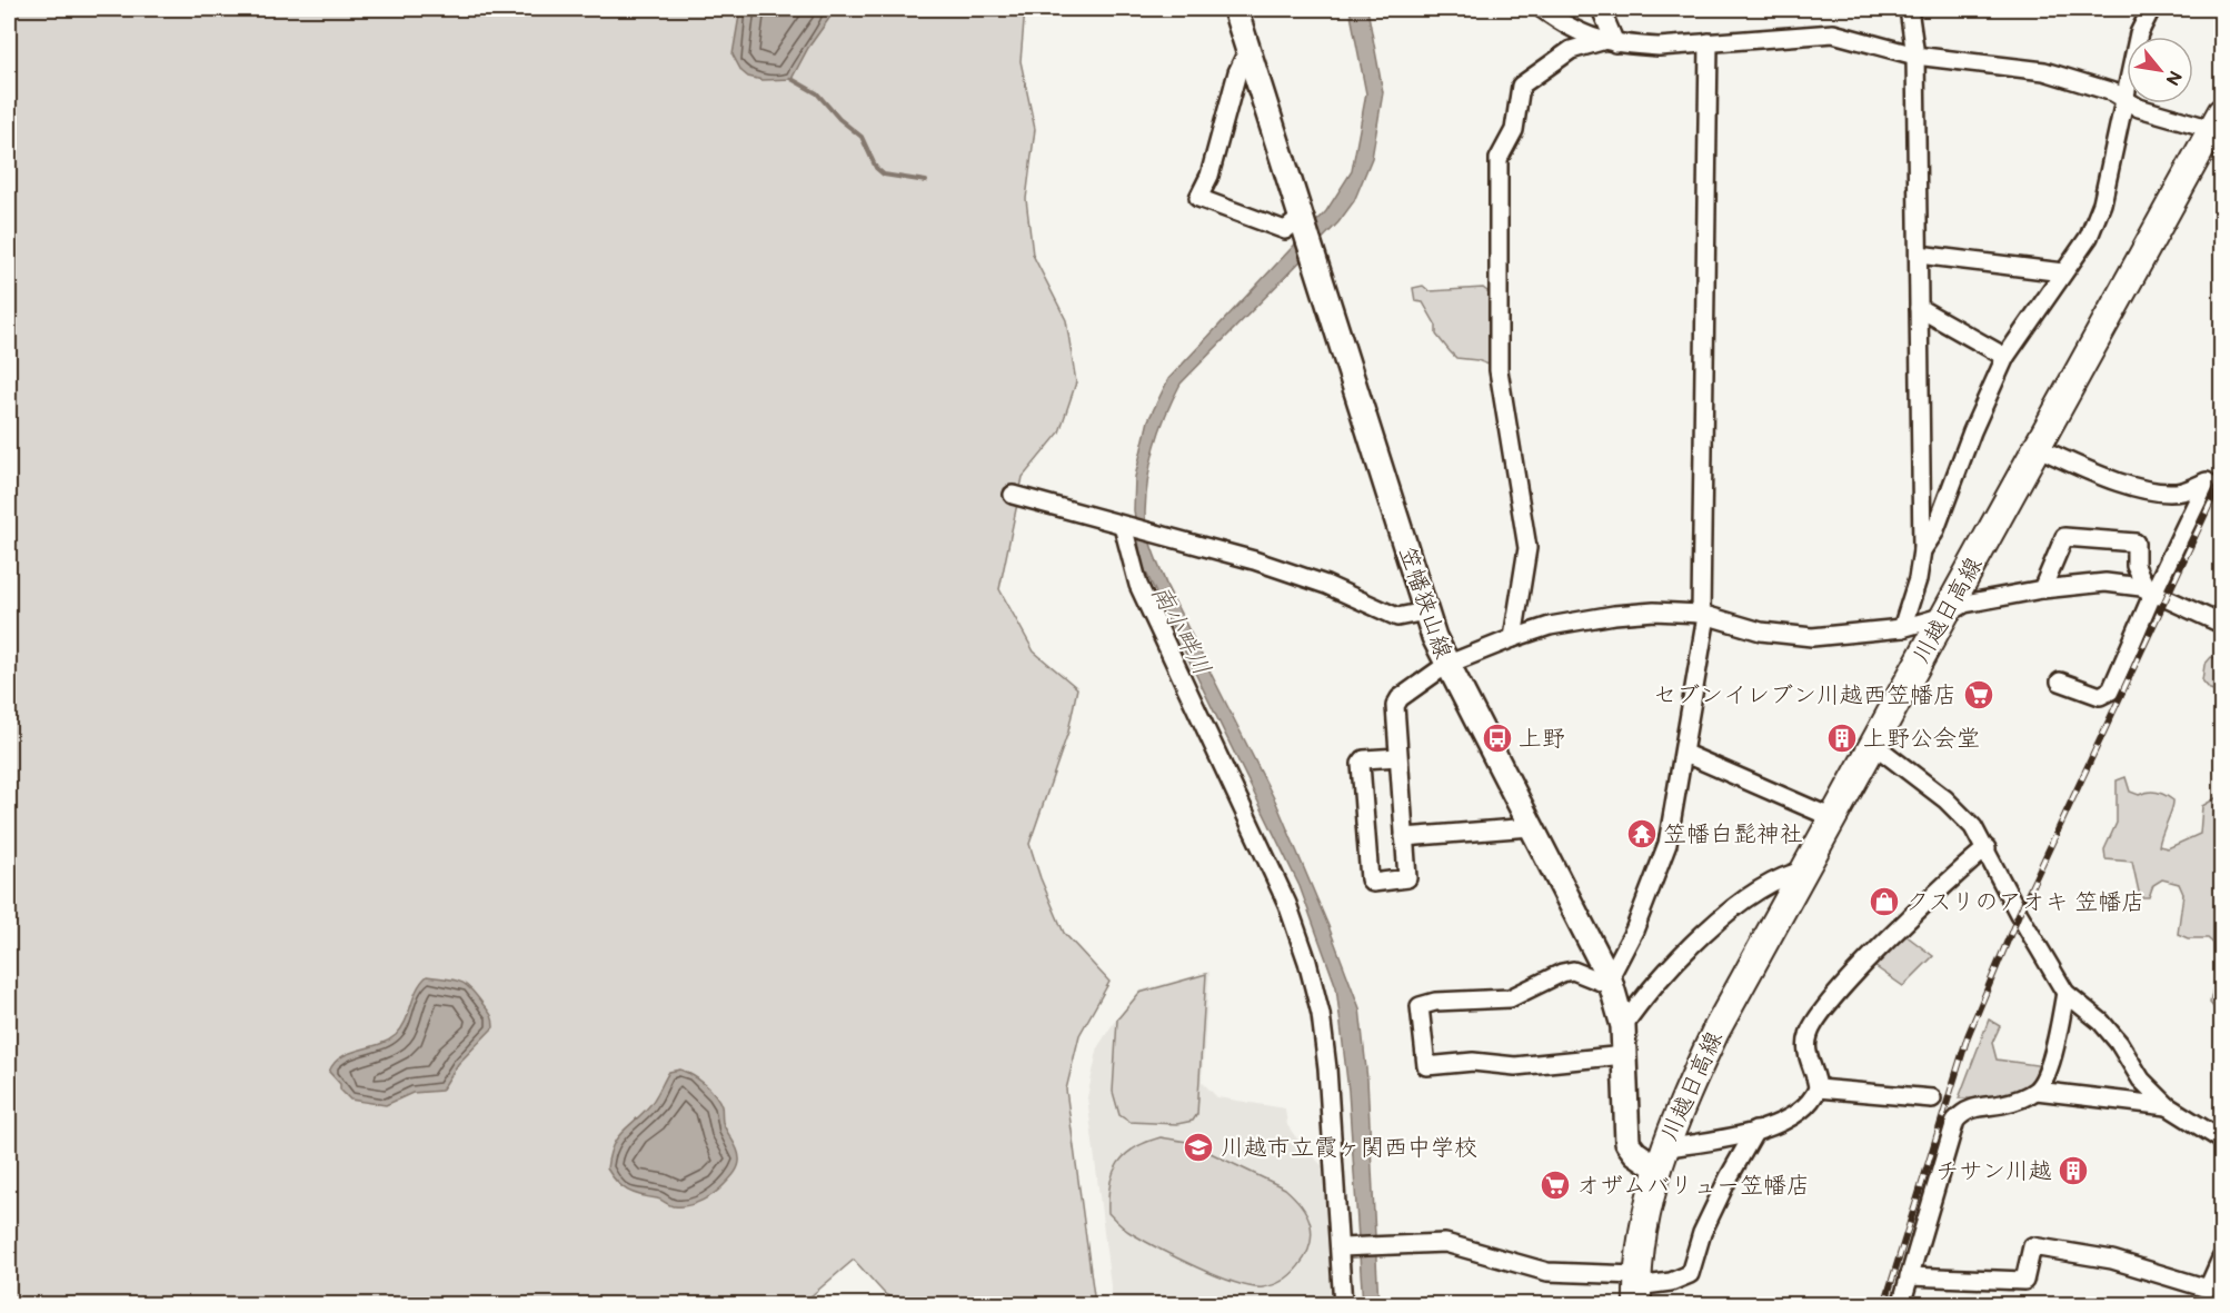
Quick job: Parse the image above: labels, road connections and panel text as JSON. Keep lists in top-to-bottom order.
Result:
{
  "streets": {
    "main road": ["笠幡狭山線", "川越日高線"]
  },
  "crossings": [
    ["笠幡狭山線", "川越日高線"]
  ],
  "water": ["南小畔川"],
  "places": {
    "supermarket": ["セブンイレブン川越西笠幡店", "オザムバリュー笠幡店"],
    "bus stop": ["上野"],
    "building": ["上野公会堂", "チサン川越"],
    "temple": ["笠幡白髭神社"],
    "shop": ["クスリのアオキ 笠幡店"],
    "school or university": ["川越市立霞ヶ関西中学校"]
  },
  "north": "bottom right"
}
